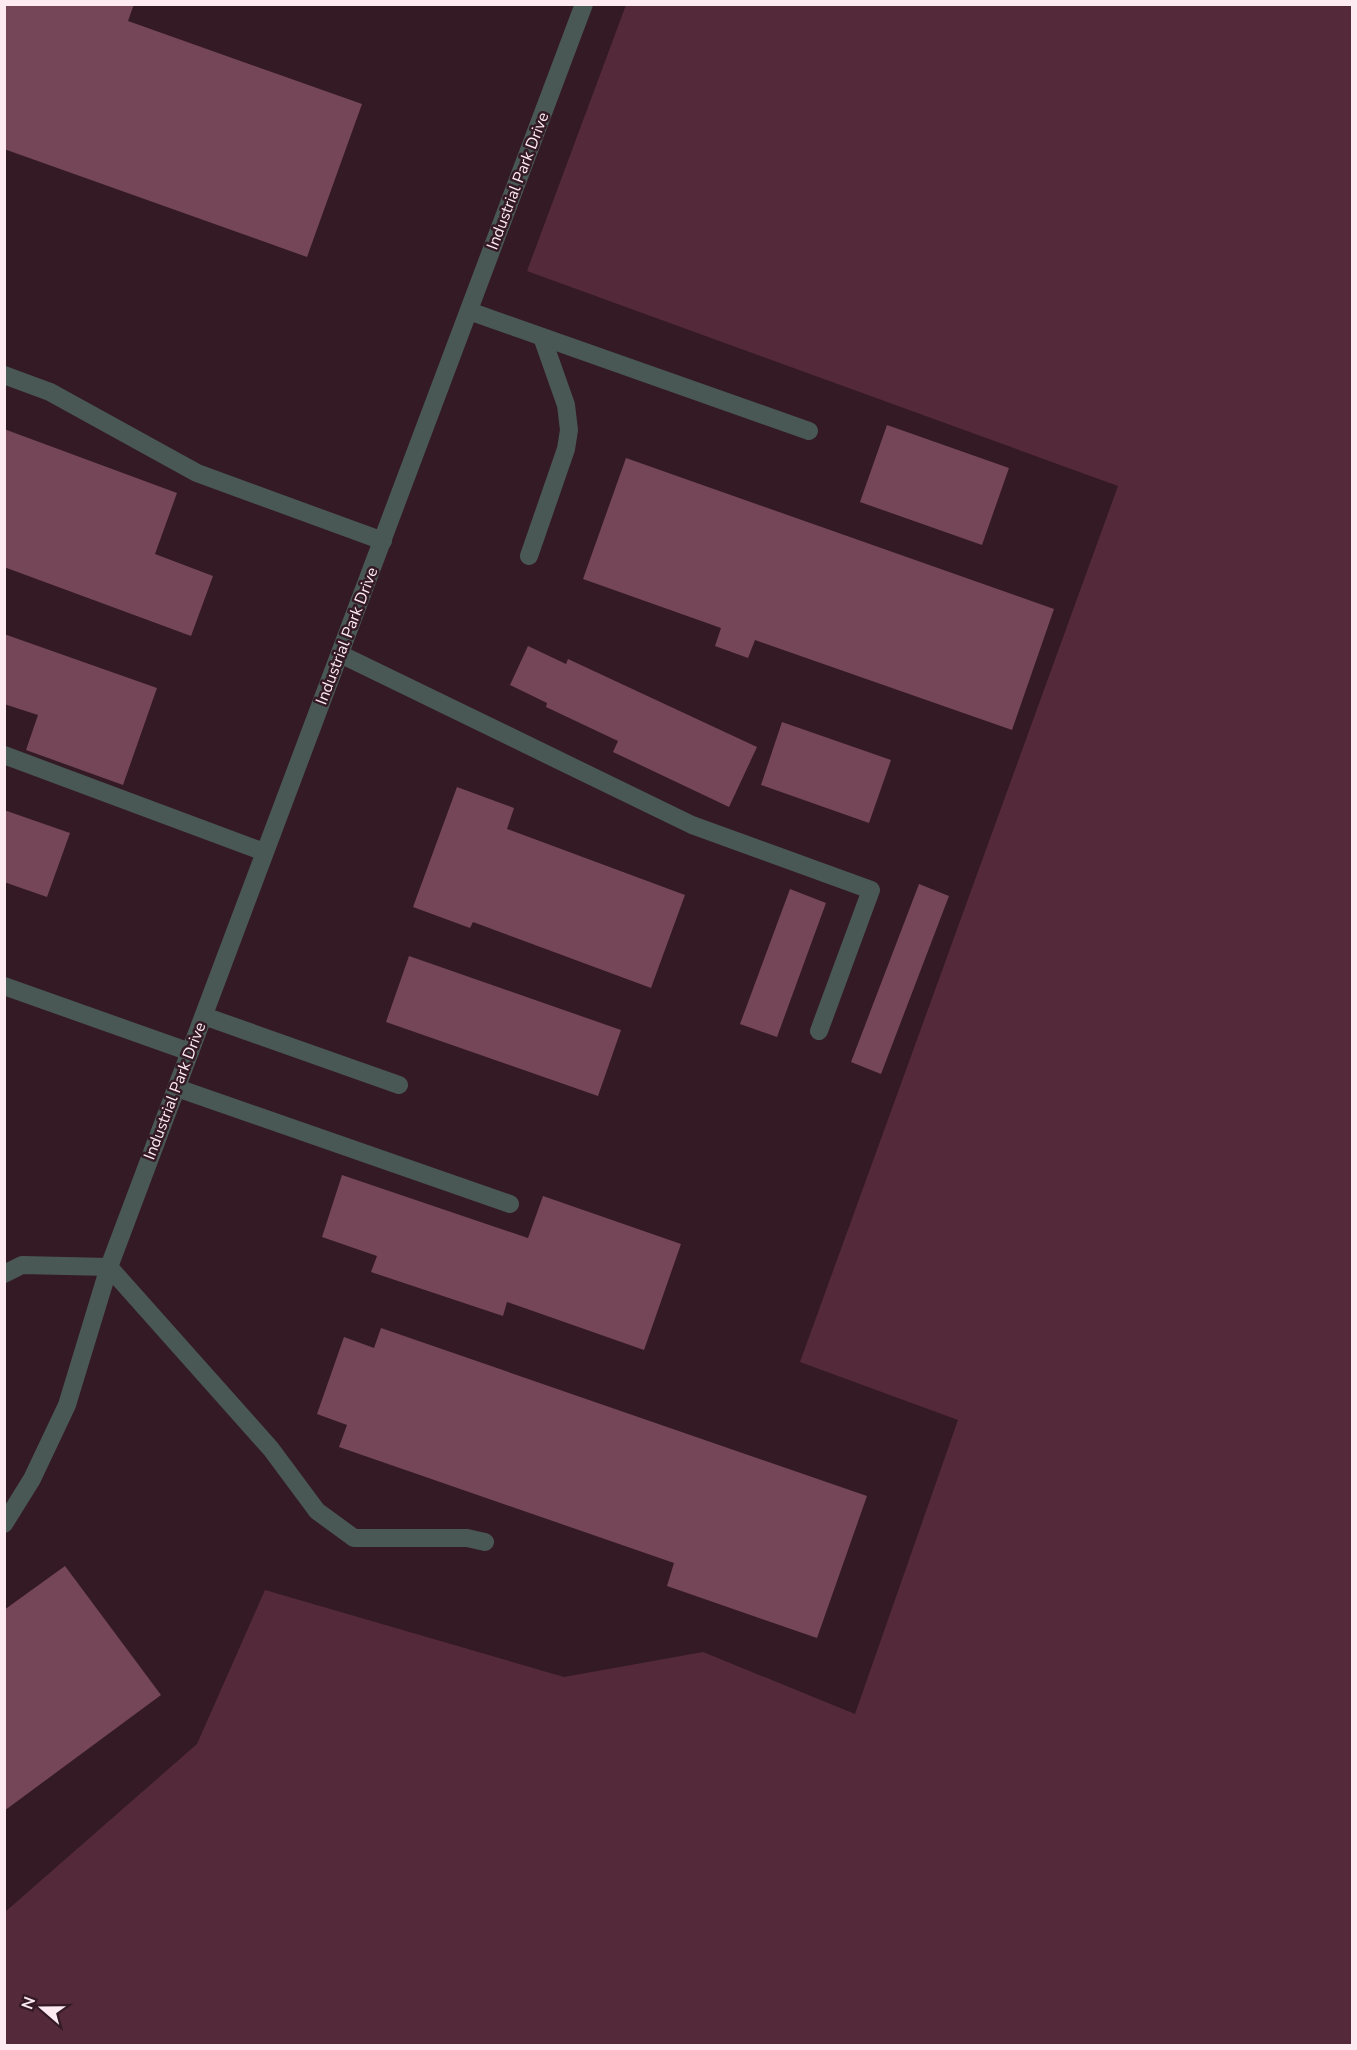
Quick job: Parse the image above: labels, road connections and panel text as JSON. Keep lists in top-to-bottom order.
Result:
{
  "streets": {
    "street": ["Industrial Park Drive"]
  },
  "north": "left"
}
